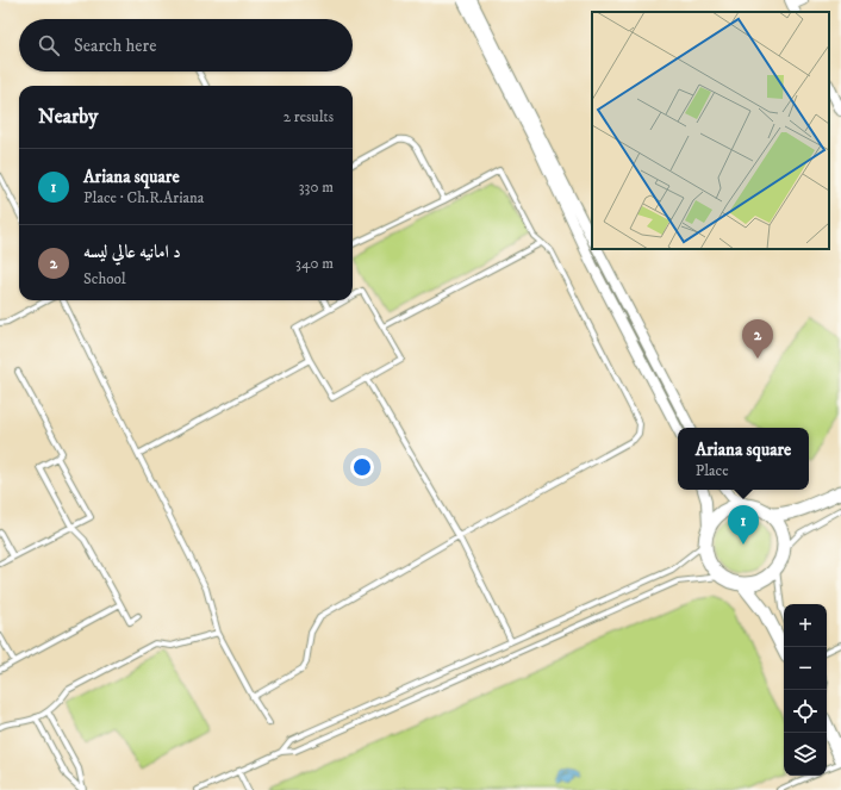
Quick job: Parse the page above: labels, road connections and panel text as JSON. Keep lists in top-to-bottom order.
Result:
{
  "page": {
    "search": "Search here",
    "heading": ["Nearby", "2 results"],
    "list": [
      {
        "mark": "1",
        "name": "Ariana square",
        "note": "Place · Ch.R.Ariana",
        "value": "330 m"
      },
      {
        "mark": "2",
        "name": "د امانیه عالي لیسه",
        "note": "School",
        "value": "340 m"
      }
    ],
    "pins": ["2", "1"],
    "popup": ["Ariana square", "Place"],
    "map_buttons": ["+", "−"]
  }
}
